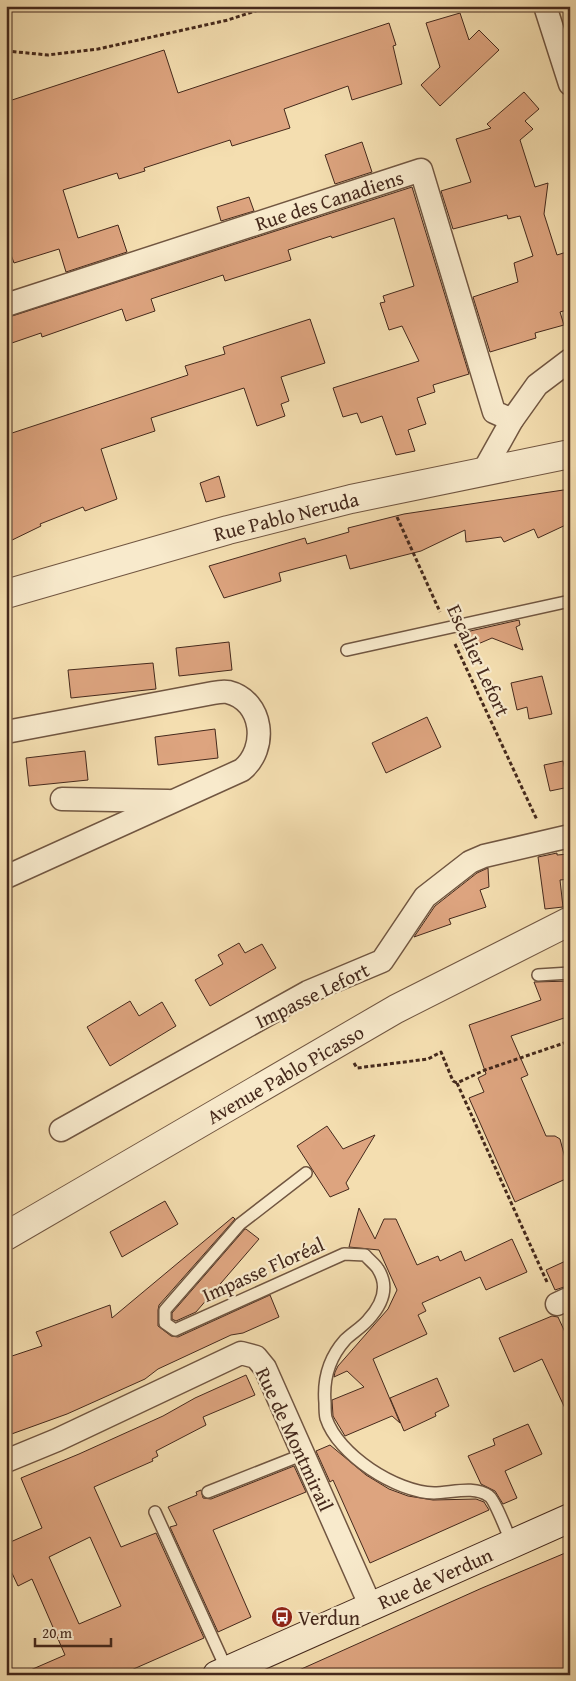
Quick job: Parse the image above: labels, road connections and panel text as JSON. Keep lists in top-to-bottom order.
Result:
{
  "streets": {
    "street": [
      "Rue des Canadiens",
      "Rue Pablo Neruda",
      "Impasse Lefort",
      "Avenue Pablo Picasso",
      "Rue de Montmirail",
      "Rue de Verdun"
    ],
    "lane": ["Impasse Floréal"],
    "path": ["Escalier Lefort"]
  },
  "crossings": [
    ["Rue Pablo Neruda", "Escalier Lefort"],
    ["Escalier Lefort", "Impasse Lefort"],
    ["Impasse Floréal", "Rue de Verdun"],
    ["Rue de Montmirail", "Rue de Verdun"]
  ],
  "places": {
    "bus stop": ["Verdun"]
  },
  "scale_bar": "20 m"
}
